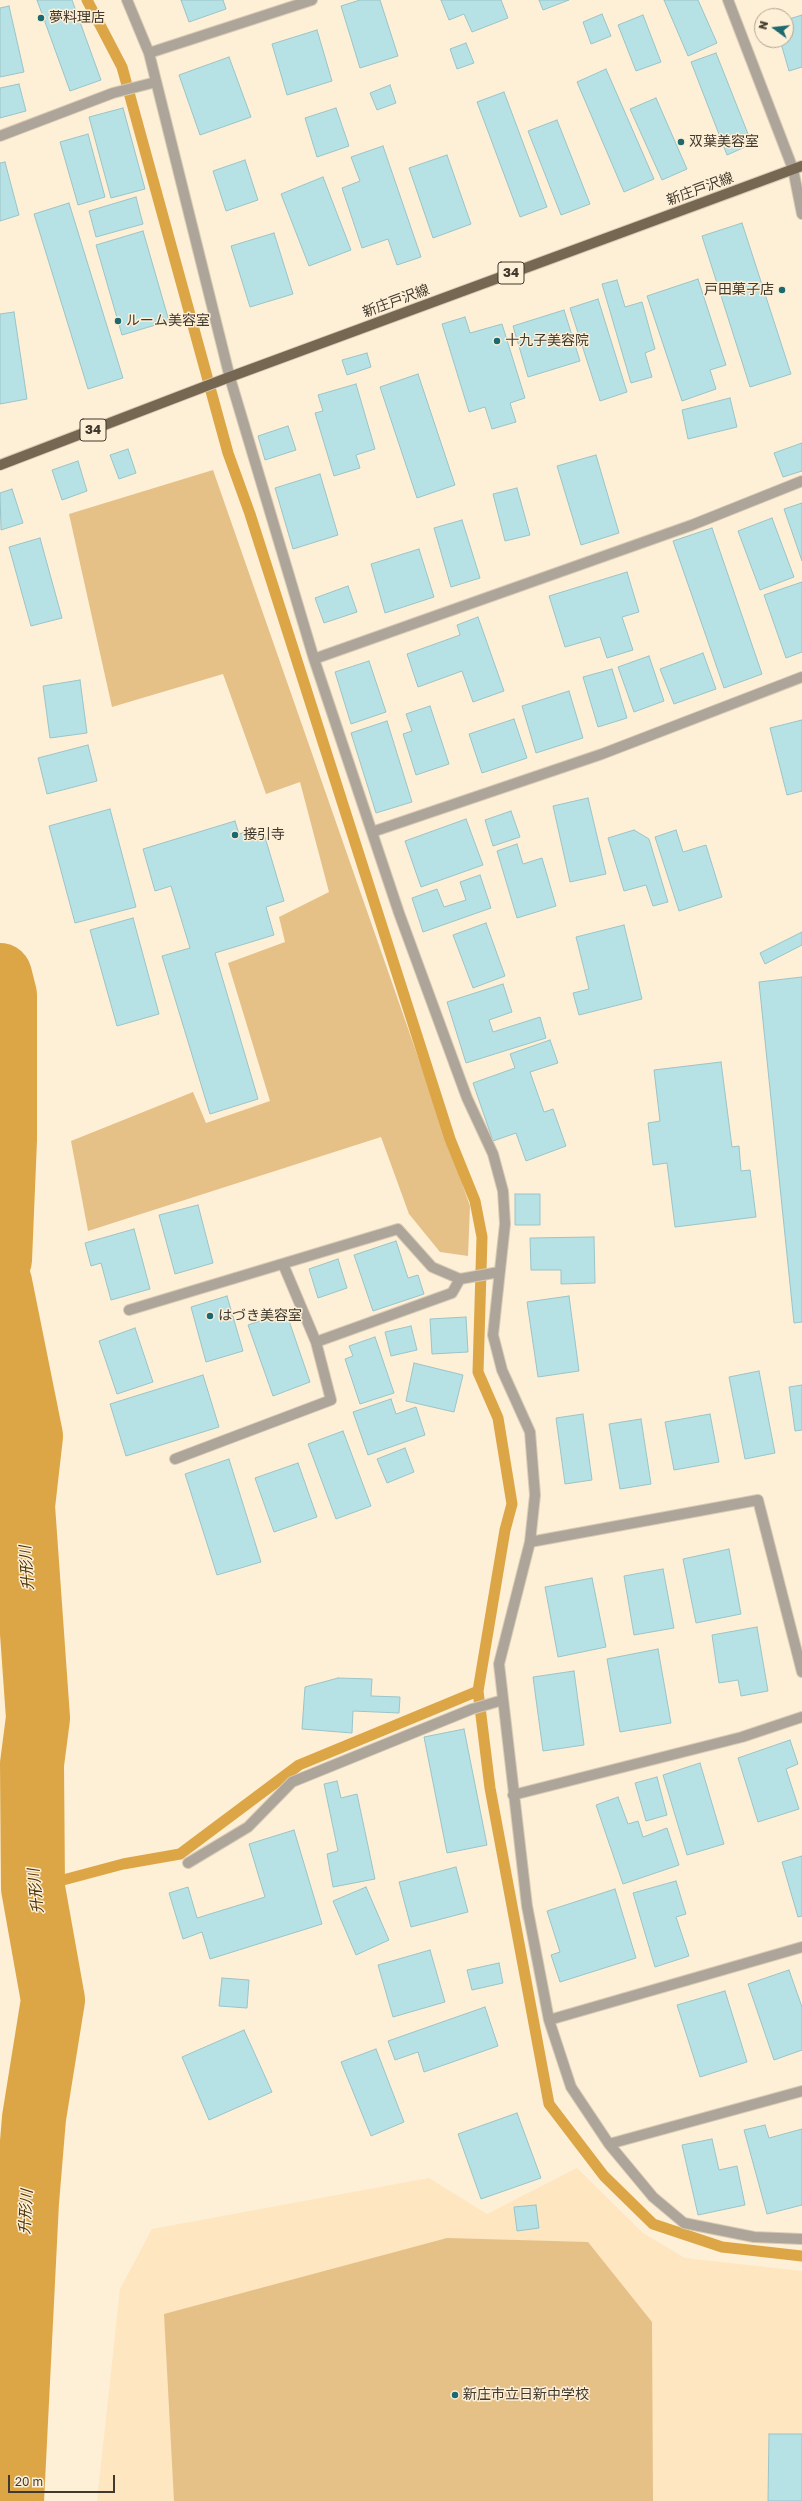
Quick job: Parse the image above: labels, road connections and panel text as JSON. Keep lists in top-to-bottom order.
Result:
{
  "streets": {
    "main road": ["新庄戸沢線", "34"]
  },
  "water": ["升形川"],
  "places": [
    "夢料理店",
    "双葉美容室",
    "戸田菓子店",
    "ルーム美容室",
    "十九子美容院",
    "接引寺",
    "はづき美容室",
    "新庄市立日新中学校"
  ],
  "scale_bar": "20 m",
  "north": "left"
}
